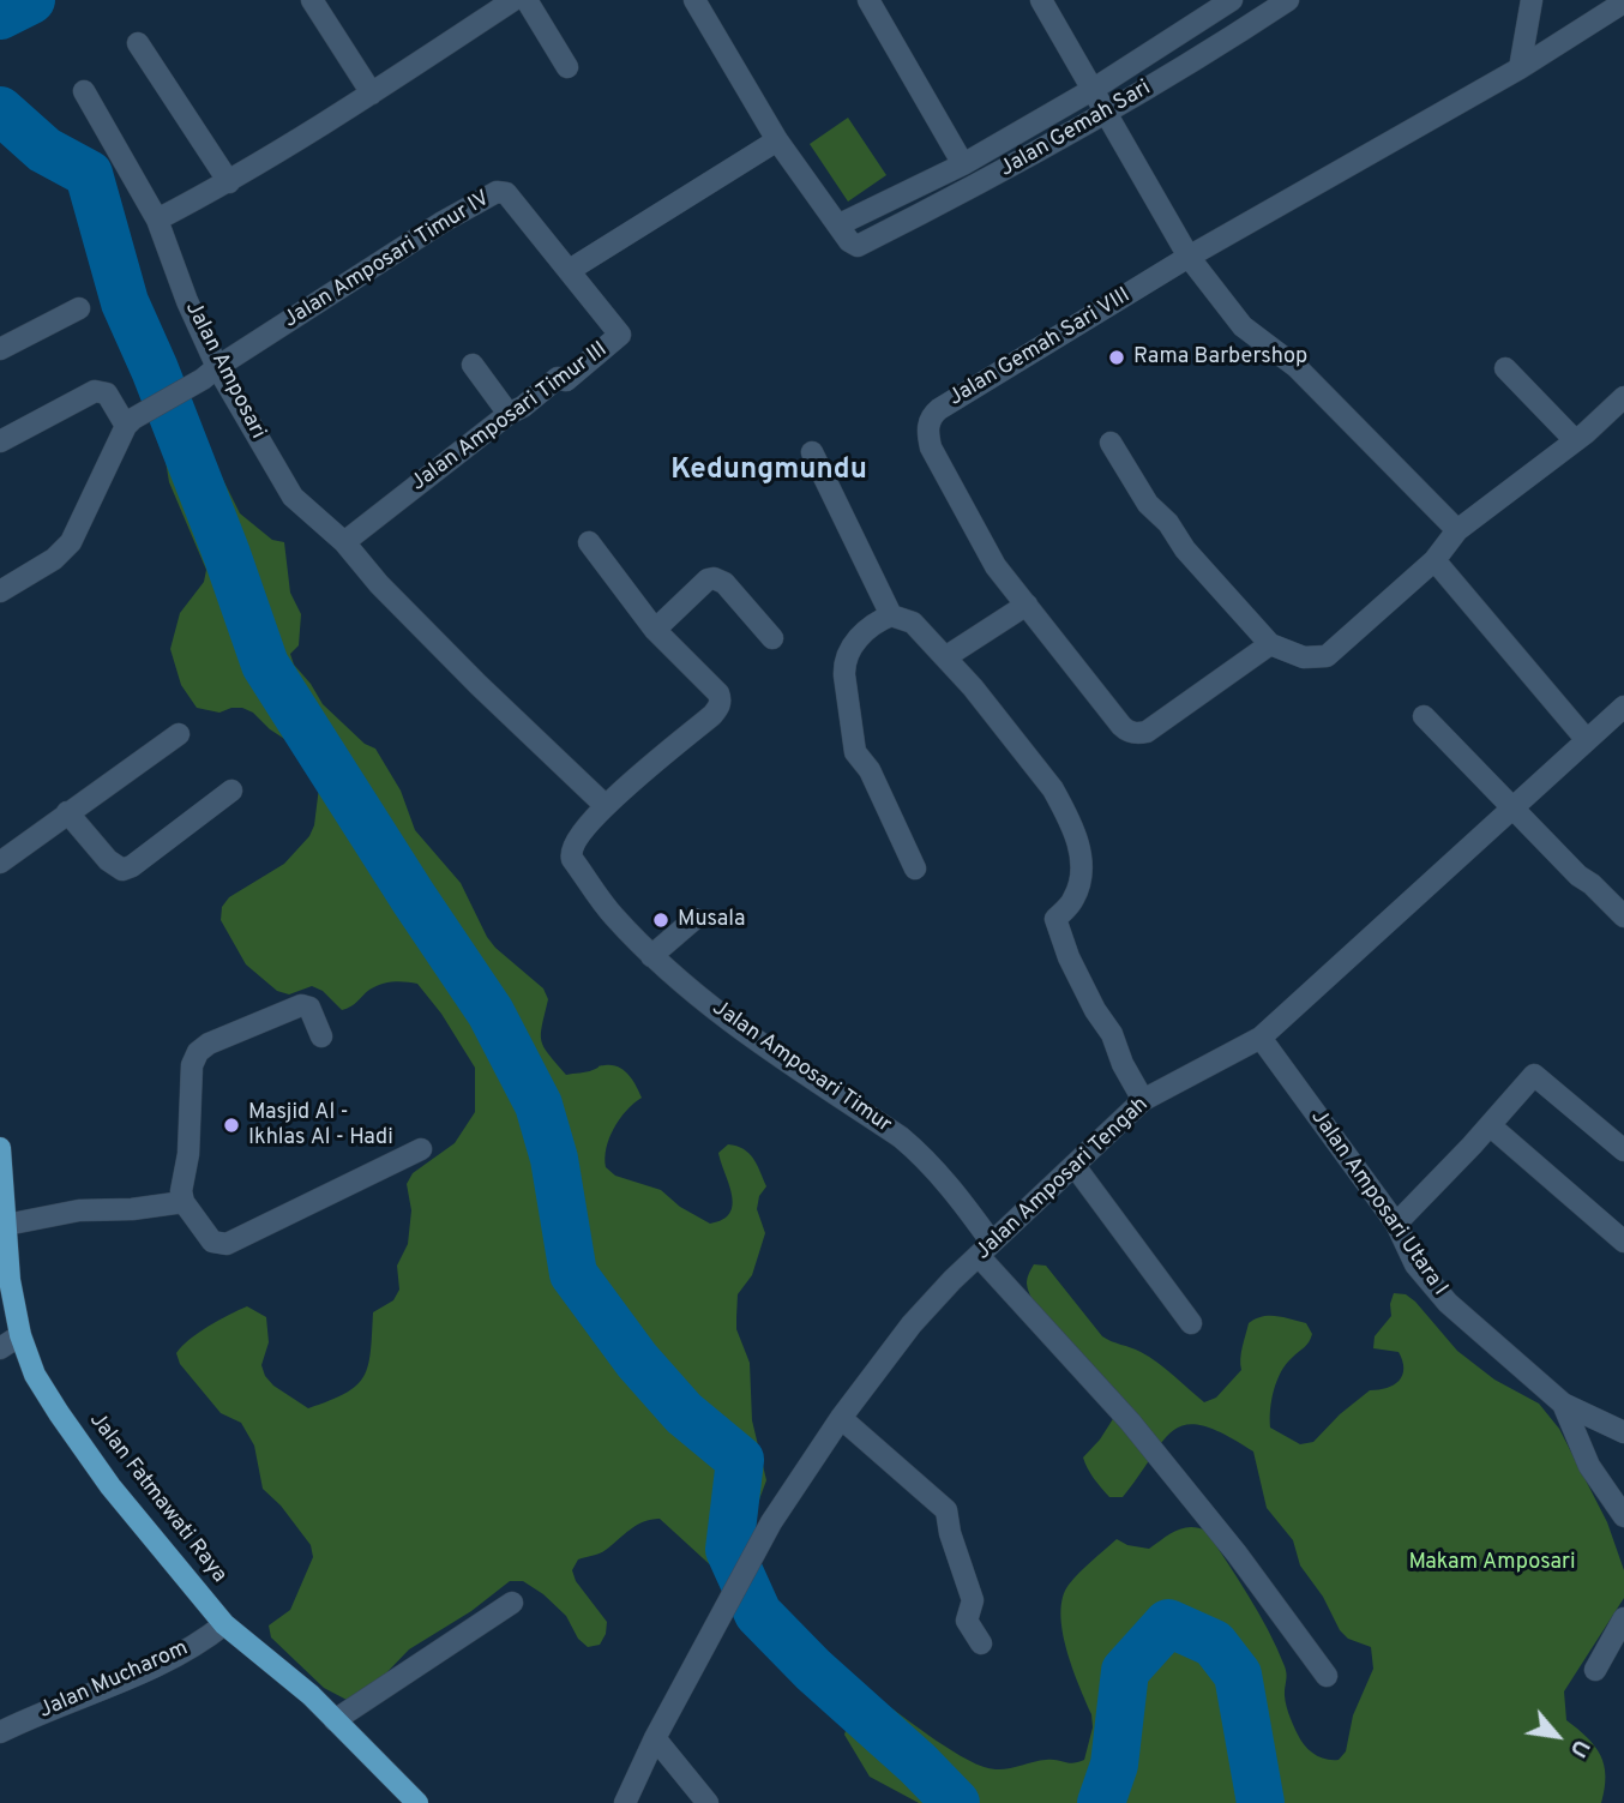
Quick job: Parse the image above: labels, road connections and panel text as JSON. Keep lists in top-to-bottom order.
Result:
{
  "streets": {
    "main road": ["Jalan Fatmawati Raya"],
    "street": [
      "Jalan Gemah Sari",
      "Jalan Amposari Timur IV",
      "Jalan Gemah Sari VIII",
      "Jalan Amposari",
      "Jalan Amposari Timur III",
      "Jalan Amposari Timur",
      "Jalan Amposari Tengah",
      "Jalan Amposari Utara I",
      "Jalan Mucharom"
    ]
  },
  "crossings": [
    ["Jalan Amposari Timur IV", "Jalan Amposari"],
    ["Jalan Amposari Timur IV", "Jalan Amposari Timur III"],
    ["Jalan Amposari", "Jalan Amposari Timur III"],
    ["Jalan Amposari", "Jalan Amposari Timur"],
    ["Jalan Amposari Timur", "Jalan Amposari Tengah"],
    ["Jalan Amposari Tengah", "Jalan Amposari Utara I"],
    ["Jalan Fatmawati Raya", "Jalan Mucharom"]
  ],
  "districts": ["Kedungmundu"],
  "parks": ["Makam Amposari"],
  "places": ["Rama Barbershop", "Musala", "Masjid Al - Ikhlas Al - Hadi"],
  "north": "bottom right"
}
